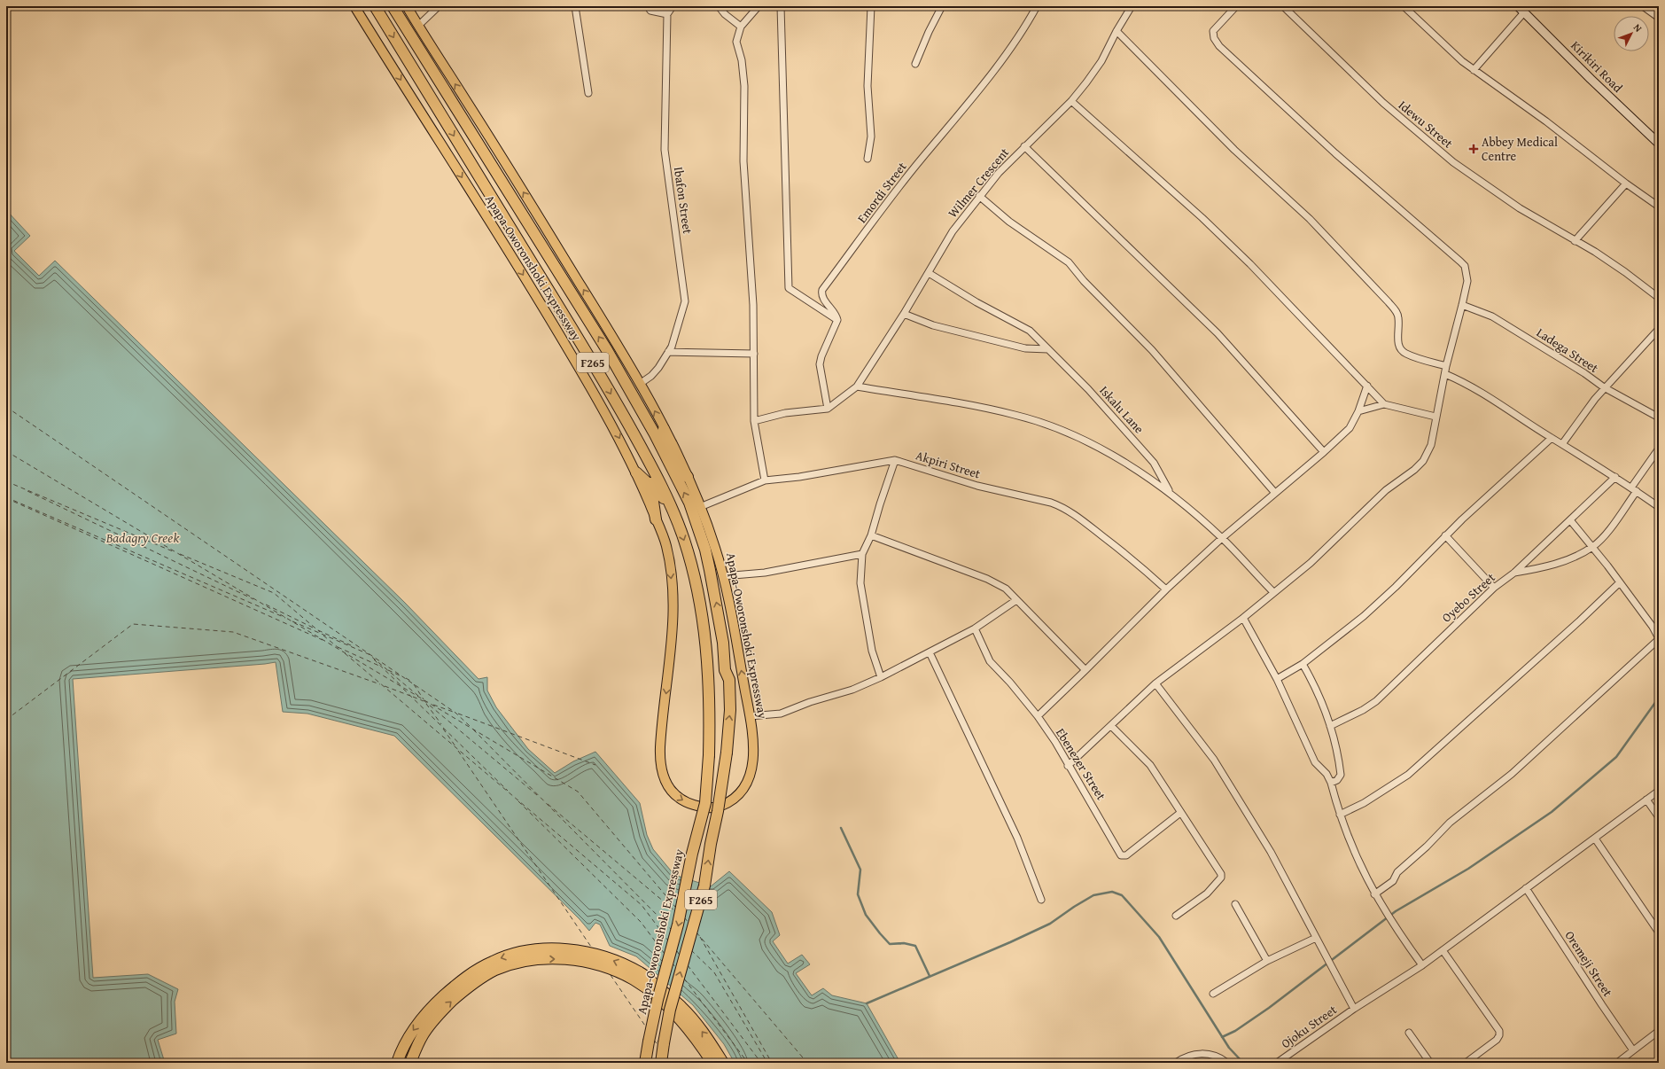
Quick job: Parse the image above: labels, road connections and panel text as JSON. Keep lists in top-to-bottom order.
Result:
{
  "streets": {
    "highway": ["Apapa-Oworonshoki Expressway", "F265"],
    "main road": ["Kirikiri Road"],
    "street": [
      "Idewu Street",
      "Wilmer Crescent",
      "Emordi Street",
      "Ibafon Street",
      "Ladega Street",
      "Iskalu Lane",
      "Akpiri Street",
      "Oyebo Street",
      "Ebenezer Street",
      "Oremeji Street",
      "Ojoku Street"
    ]
  },
  "crossings": [
    ["Wilmer Crescent", "Iskalu Lane"],
    ["Ibafon Street", "Apapa-Oworonshoki Expressway"],
    ["Apapa-Oworonshoki Expressway", "Akpiri Street"],
    ["Oremeji Street", "Ojoku Street"]
  ],
  "water": ["Badagry Creek"],
  "places": {
    "health": ["Abbey Medical Centre"]
  },
  "north": "top right"
}
